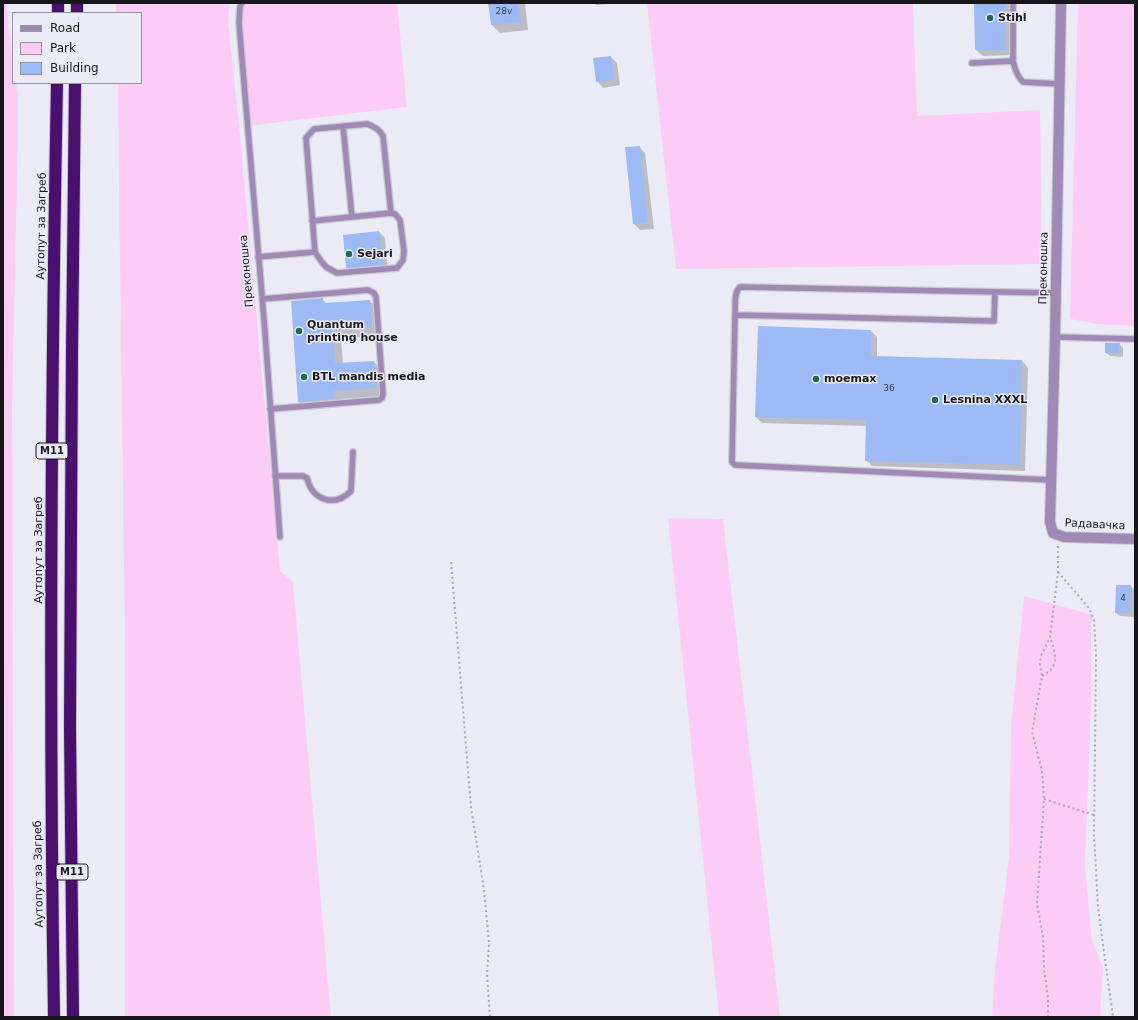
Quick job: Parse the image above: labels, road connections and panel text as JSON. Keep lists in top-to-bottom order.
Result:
{
  "streets": {
    "highway": ["Аутопут за Загреб", "M11"],
    "street": ["Преконошка", "Радавачка"]
  },
  "crossings": [
    ["Преконошка", "Радавачка"]
  ],
  "places": [
    "Stihl",
    "Sejari",
    "Quantum printing house",
    "BTL mandis media",
    "moemax",
    "Lesnina XXXL"
  ],
  "house_numbers": ["28v", "36", "4"],
  "legend": ["Road", "Park", "Building"]
}
